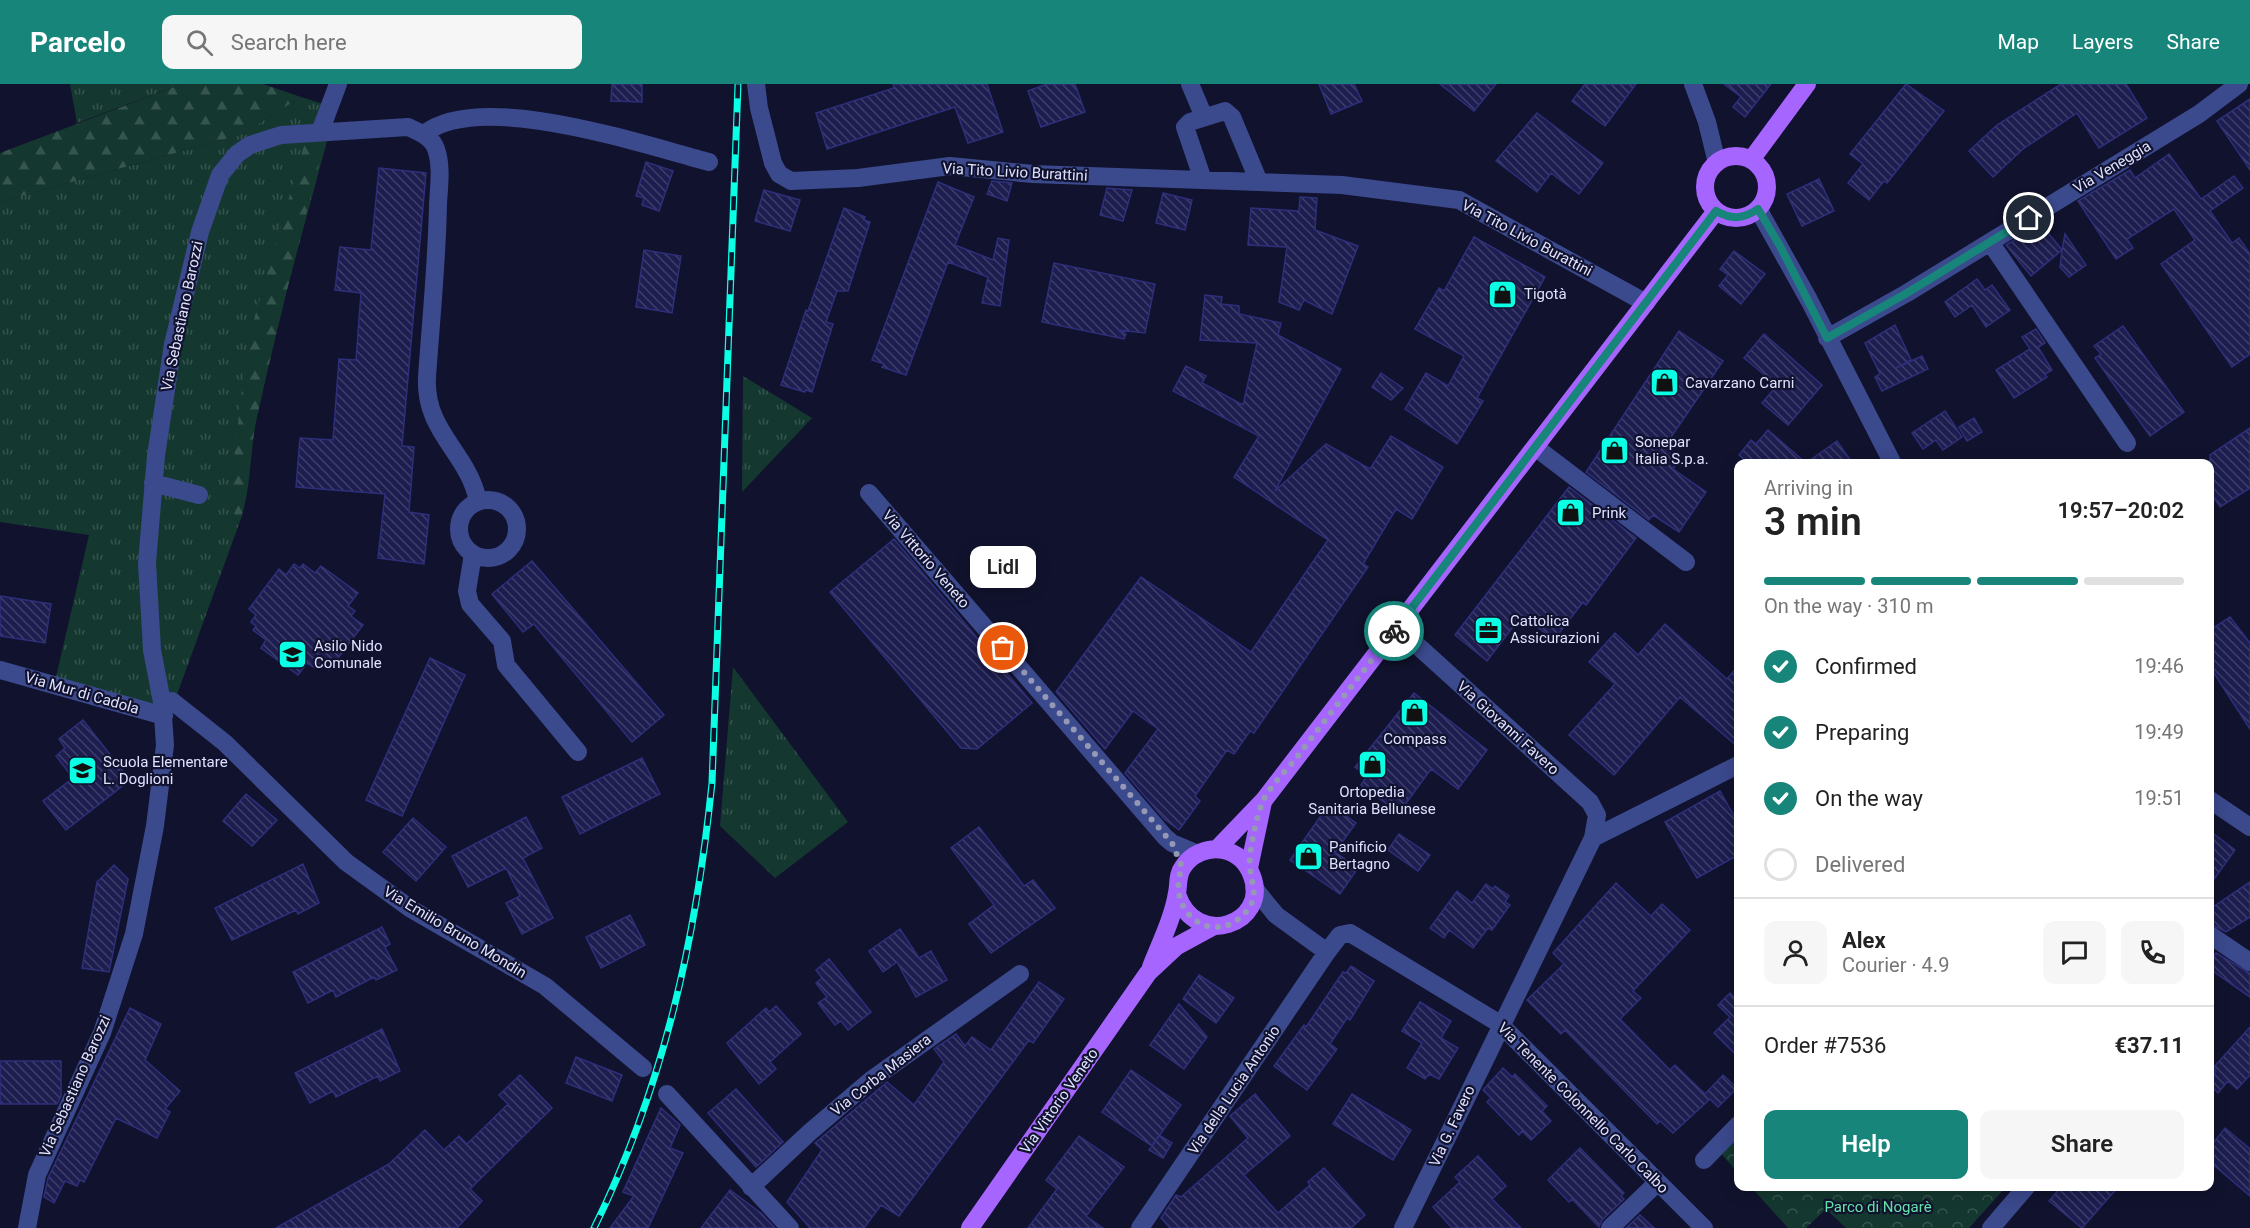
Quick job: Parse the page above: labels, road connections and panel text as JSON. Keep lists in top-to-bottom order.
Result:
{
  "streets": {
    "main road": ["Via Vittorio Veneto"],
    "street": [
      "Via Veneggia",
      "Via Tito Livio Burattini",
      "Via Sebastiano Barozzi",
      "Via Mur di Cadola",
      "Via Giovanni Favero",
      "Via Emilio Bruno Mondin",
      "Via Corba Masiera",
      "Via della Lucia Antonio",
      "Via Tenente Colonnello Carlo Calbo",
      "Via G. Favero"
    ]
  },
  "crossings": [
    ["Via Sebastiano Barozzi", "Via Mur di Cadola"],
    ["Via Sebastiano Barozzi", "Via Emilio Bruno Mondin"],
    ["Via Mur di Cadola", "Via Emilio Bruno Mondin"],
    ["Via Giovanni Favero", "Via Tenente Colonnello Carlo Calbo"],
    ["Via Giovanni Favero", "Via G. Favero"],
    ["Via della Lucia Antonio", "Via Tenente Colonnello Carlo Calbo"],
    ["Via Tenente Colonnello Carlo Calbo", "Via G. Favero"]
  ],
  "parks": ["Parco di Nogarè"],
  "places": {
    "shop": [
      "Tigotà",
      "Cavarzano Carni",
      "Sonepar Italia S.p.a.",
      "Prink",
      "Compass",
      "Ortopedia Sanitaria Bellunese",
      "Panificio Bertagno"
    ],
    "office": ["Cattolica Assicurazioni"],
    "other": ["Lidl"],
    "school or university": ["Asilo Nido Comunale", "Scuola Elementare L. Doglioni"]
  },
  "page": {
    "header": "Parcelo",
    "search": "Search here",
    "nav": ["Map", "Layers", "Share"],
    "heading": ["3 min", "Arriving in", "19:57–20:02"],
    "panel": [
      "Alex",
      "Courier · 4.9",
      "Order #7536",
      "€37.11"
    ],
    "bubble": "Lidl",
    "bar": "On the way · 310 m",
    "list": [
      ["Confirmed", "19:46"],
      ["Preparing", "19:49"],
      ["On the way", "19:51"],
      "Delivered"
    ],
    "buttons": ["Help", "Share"]
  }
}
